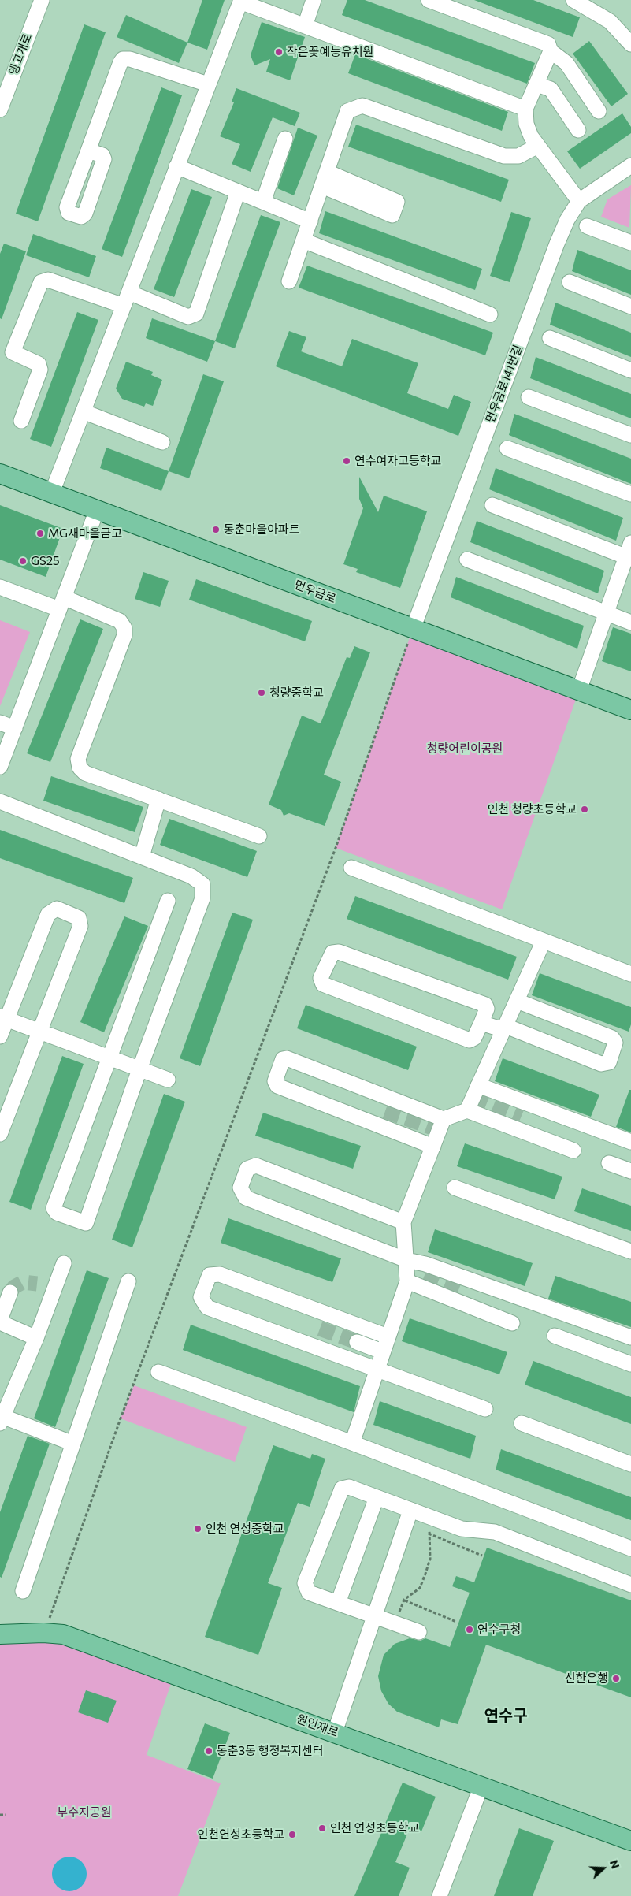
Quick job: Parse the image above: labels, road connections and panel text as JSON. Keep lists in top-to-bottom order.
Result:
{
  "streets": {
    "main road": ["먼우금로", "원인재로"],
    "street": ["앵고개로", "먼우금로141번길"]
  },
  "crossings": [
    ["먼우금로141번길", "먼우금로"]
  ],
  "districts": ["연수구"],
  "parks": ["청량어린이공원", "부수지공원"],
  "places": [
    "작은꽃예능유치원",
    "연수여자고등학교",
    "동춘마을아파트",
    "MG새마을금고",
    "GS25",
    "청량중학교",
    "인천 청량초등학교",
    "인천 연성중학교",
    "연수구청",
    "신한은행",
    "동춘3동 행정복지센터",
    "인천 연성초등학교",
    "인천연성초등학교"
  ],
  "north": "right"
}
